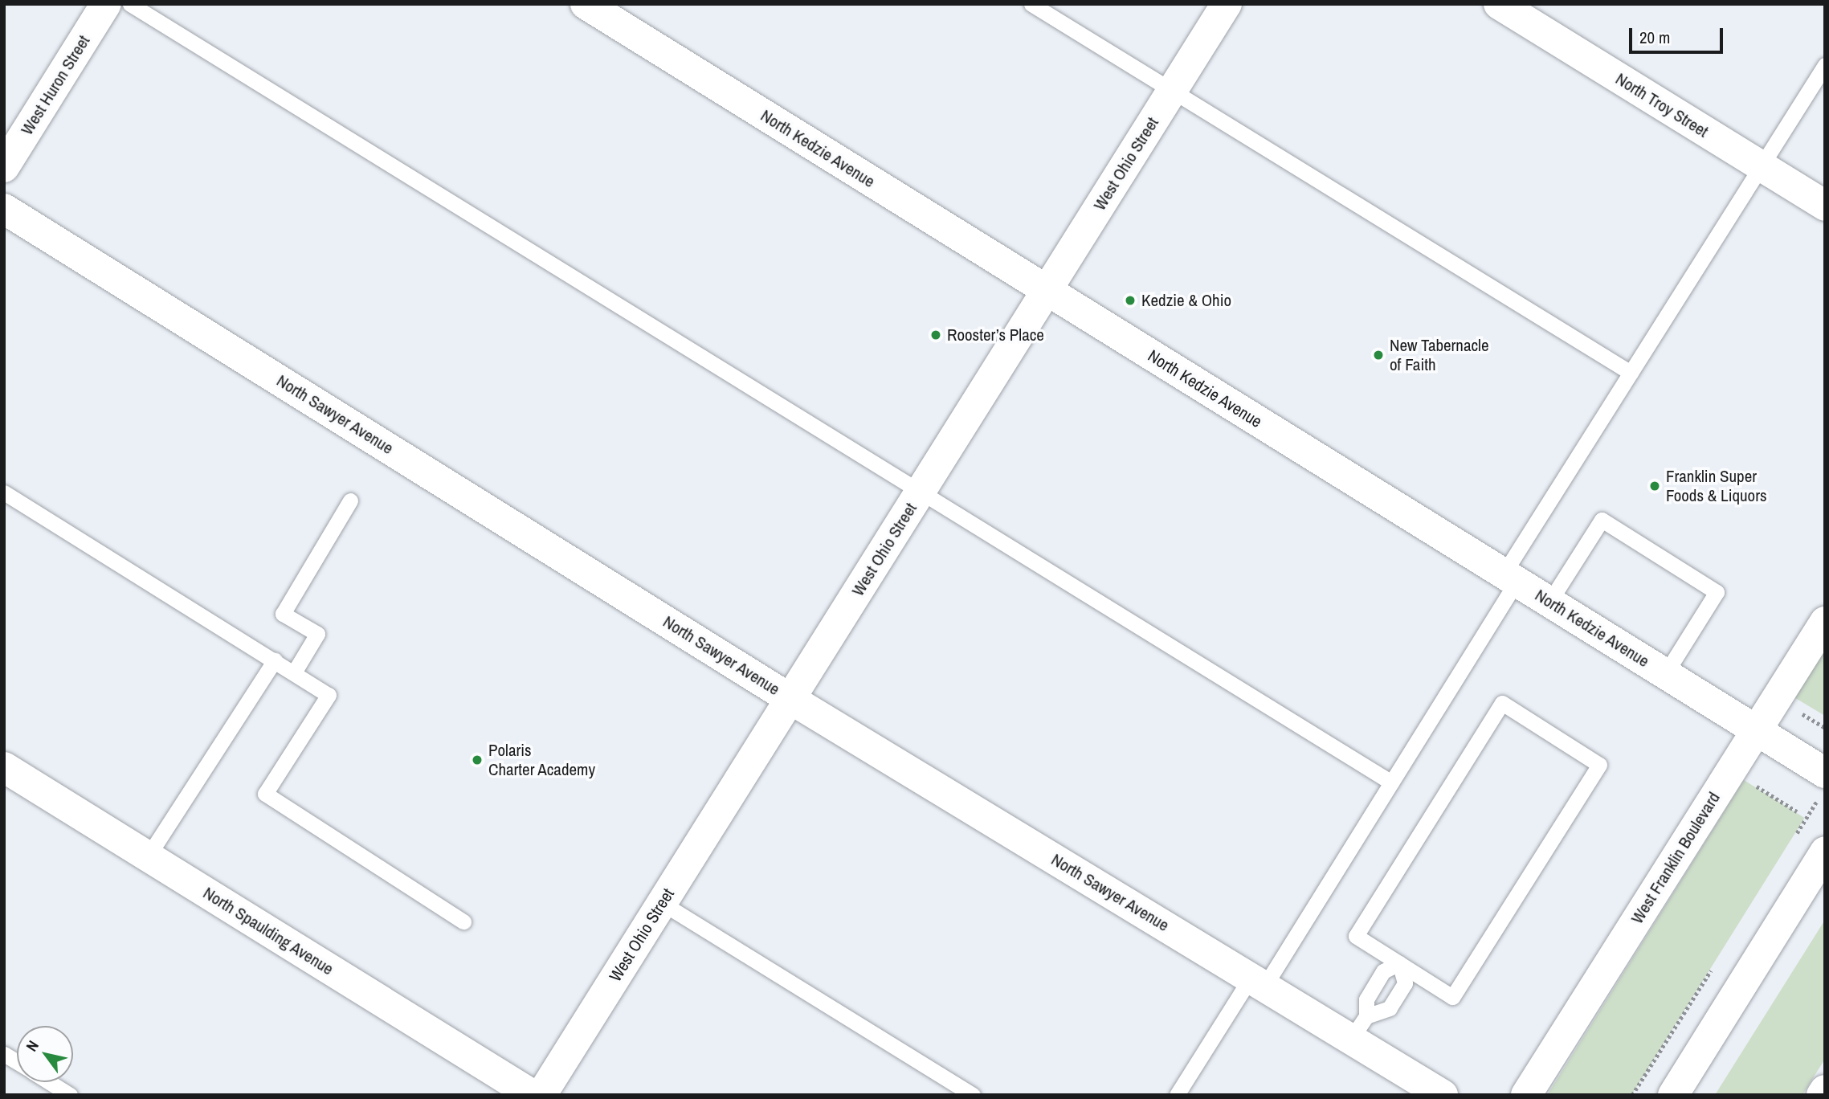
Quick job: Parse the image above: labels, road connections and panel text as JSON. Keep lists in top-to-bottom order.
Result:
{
  "streets": {
    "street": [
      "West Huron Street",
      "North Troy Street",
      "North Kedzie Avenue",
      "West Ohio Street",
      "North Sawyer Avenue",
      "West Franklin Boulevard",
      "North Spaulding Avenue"
    ]
  },
  "crossings": [
    ["North Kedzie Avenue", "West Ohio Street"],
    ["North Kedzie Avenue", "West Franklin Boulevard"],
    ["West Ohio Street", "North Sawyer Avenue"]
  ],
  "places": [
    "Kedzie & Ohio",
    "Rooster’s Place",
    "New Tabernacle of Faith",
    "Franklin Super Foods & Liquors",
    "Polaris Charter Academy"
  ],
  "scale_bar": "20 m",
  "north": "top left"
}
